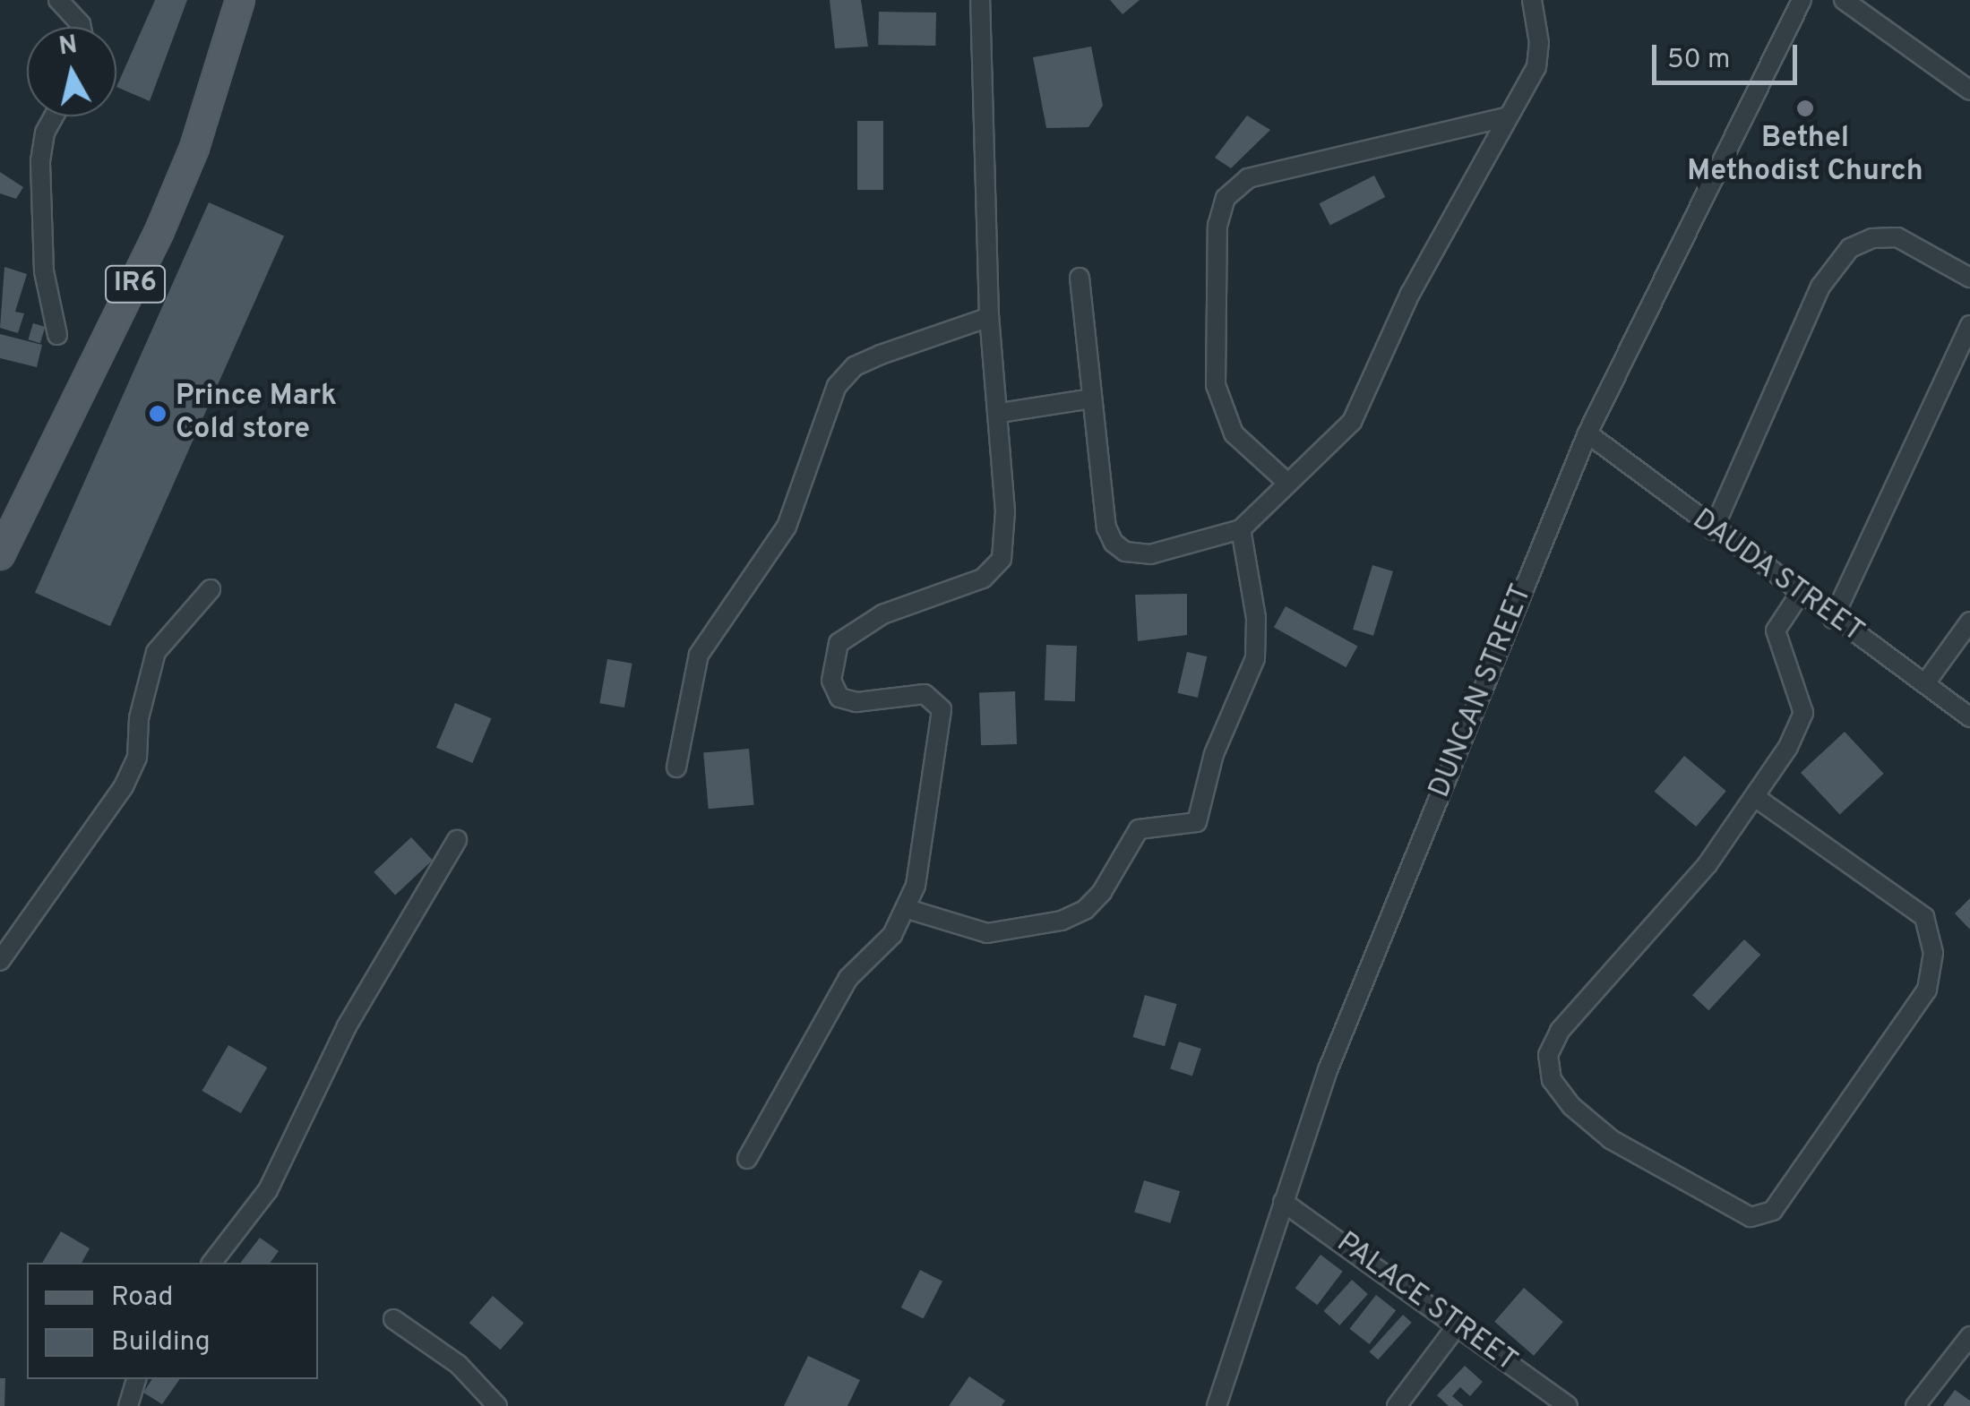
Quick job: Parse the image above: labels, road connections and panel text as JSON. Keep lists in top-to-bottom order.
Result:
{
  "streets": {
    "main road": ["IR6"],
    "street": ["DAUDA STREET", "DUNCAN STREET", "PALACE STREET"]
  },
  "crossings": [
    ["DAUDA STREET", "DUNCAN STREET"],
    ["DUNCAN STREET", "PALACE STREET"]
  ],
  "places": ["Bethel Methodist Church", "Prince Mark Cold store"],
  "legend": ["Road", "Building"],
  "scale_bar": "50 m",
  "north": "top"
}
